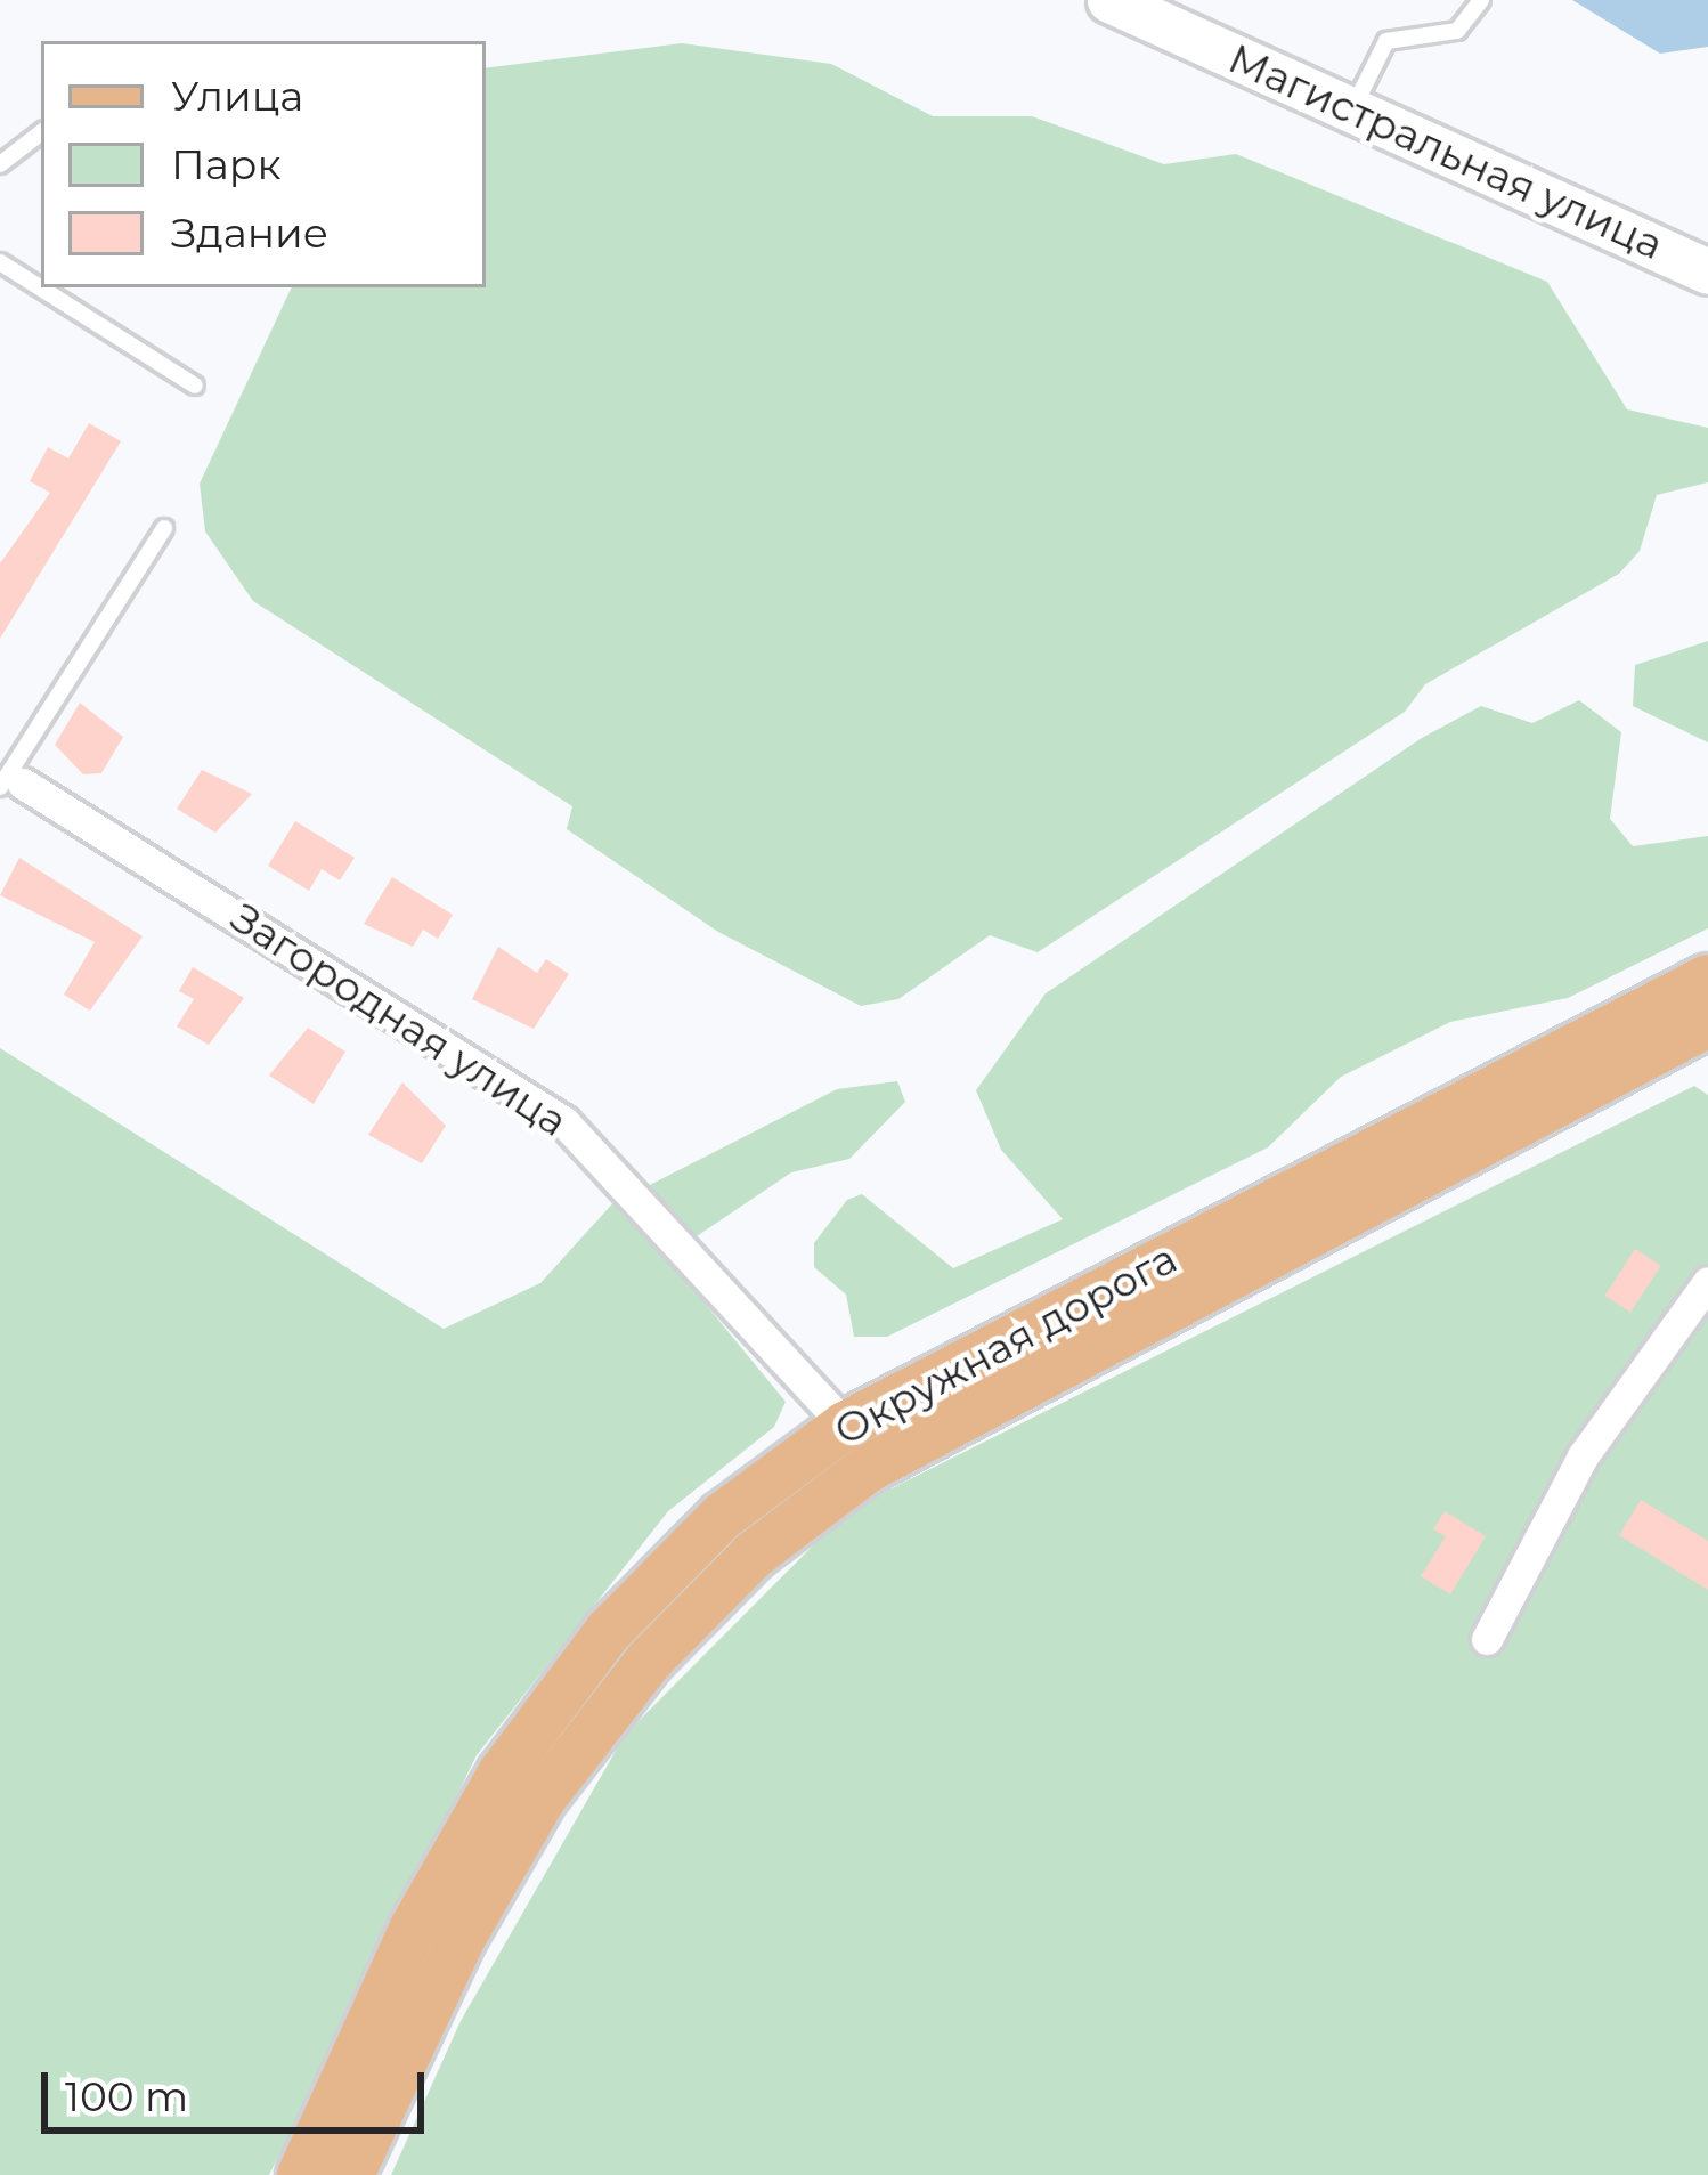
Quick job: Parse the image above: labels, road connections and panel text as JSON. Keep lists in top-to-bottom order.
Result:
{
  "streets": {
    "main road": ["Магистральная улица", "Окружная дорога"],
    "street": ["Загородная улица"]
  },
  "crossings": [
    ["Загородная улица", "Окружная дорога"]
  ],
  "legend": ["Улица", "Парк", "Здание"],
  "scale_bar": "100 m"
}
